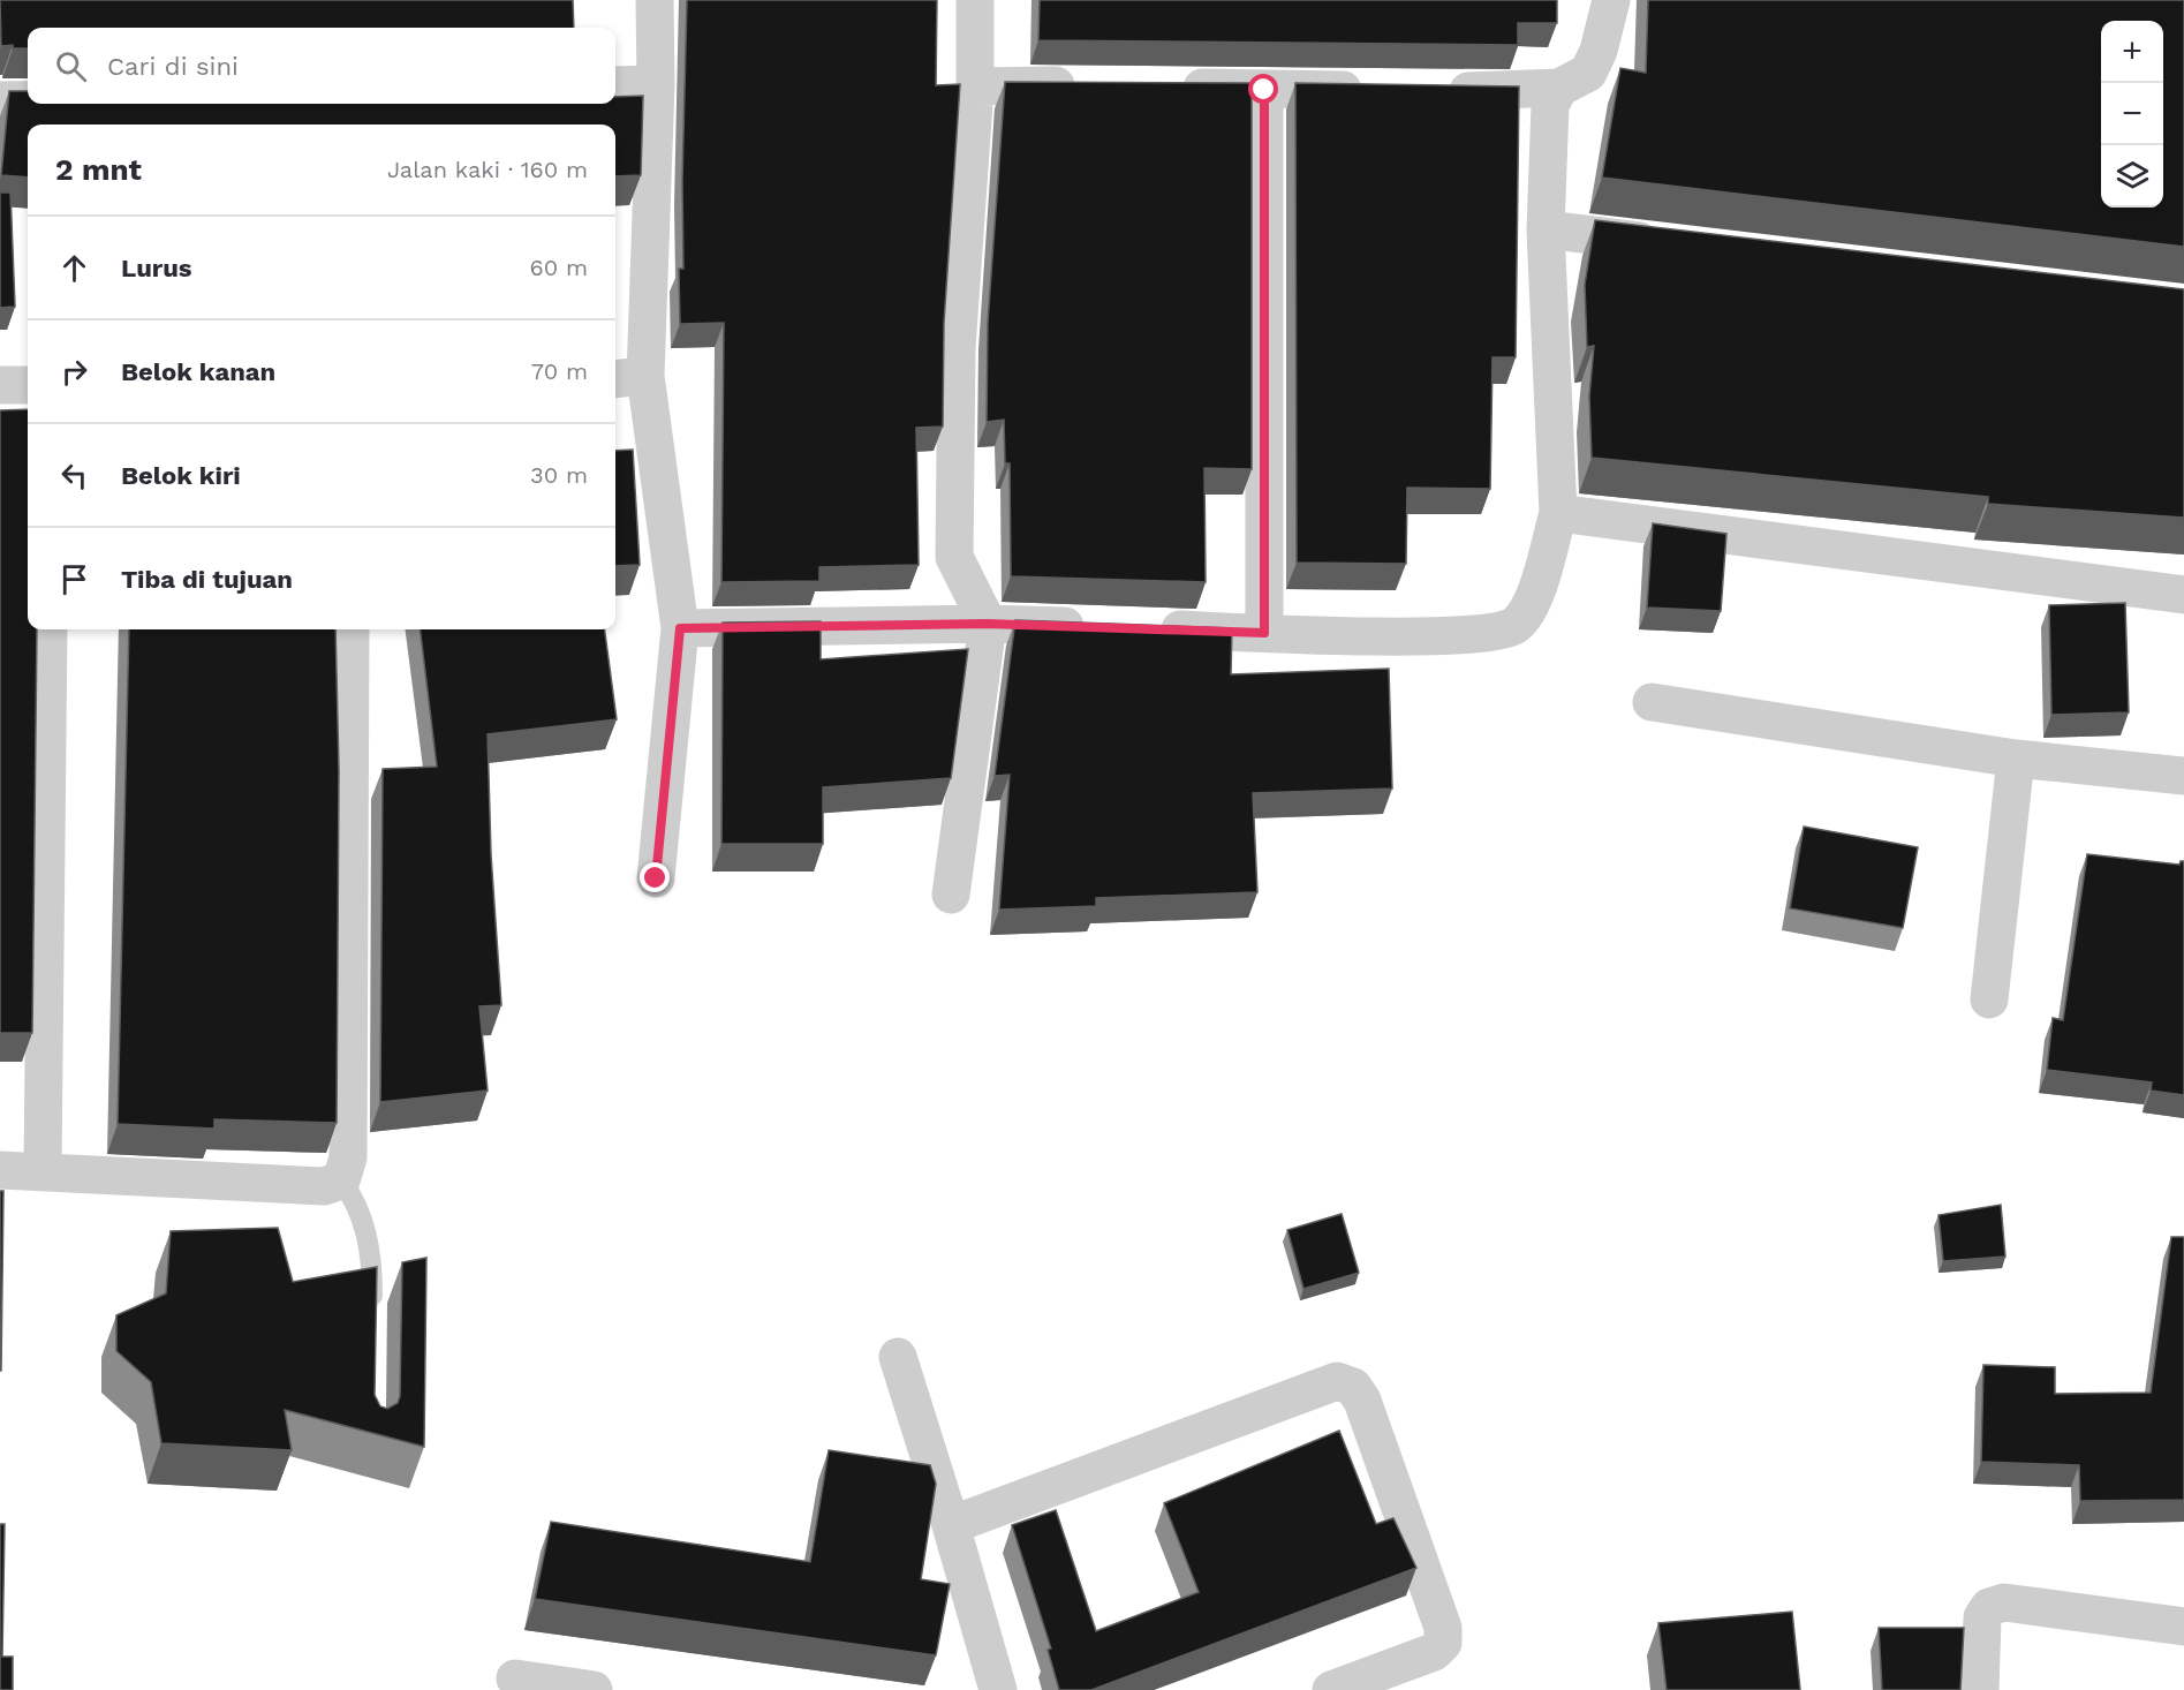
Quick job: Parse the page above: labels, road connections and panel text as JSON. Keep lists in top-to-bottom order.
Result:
{
  "page": {
    "map_buttons": ["+", "−"],
    "search": "Cari di sini",
    "heading": ["2 mnt", "Jalan kaki · 160 m"],
    "list": [
      ["Lurus", "60 m"],
      ["Belok kanan", "70 m"],
      ["Belok kiri", "30 m"],
      "Tiba di tujuan"
    ]
  }
}
